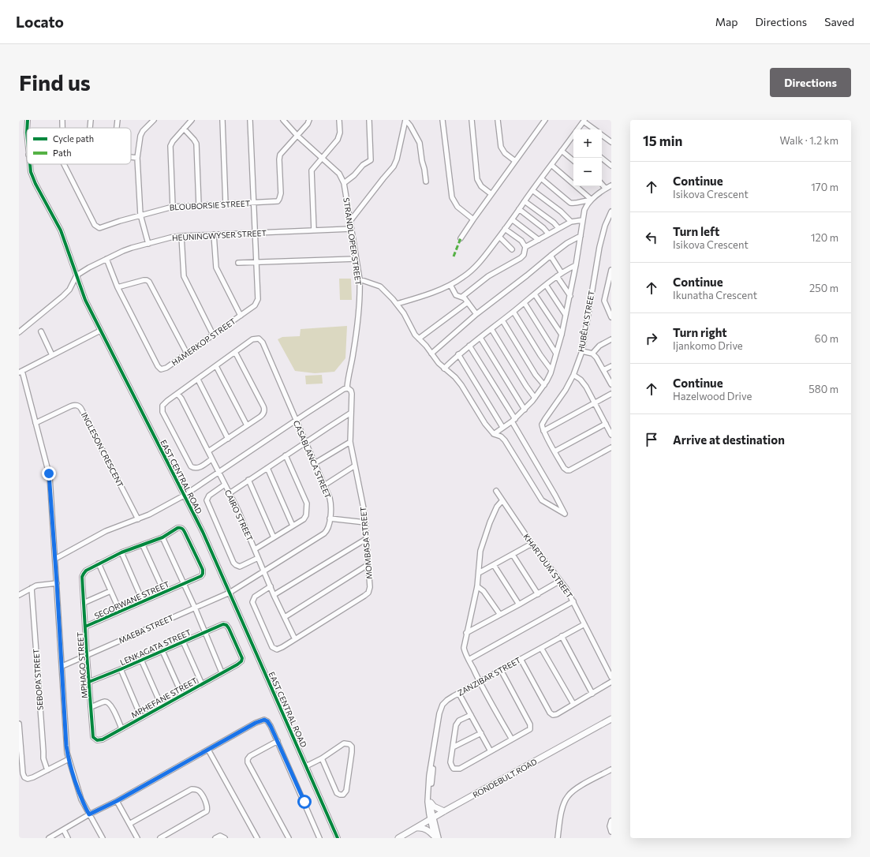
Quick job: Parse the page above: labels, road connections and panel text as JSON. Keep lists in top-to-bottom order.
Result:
{
  "streets": {
    "main road": ["RONDEBULT ROAD"],
    "street": [
      "BLOUBORSIE STREET",
      "HEUNINGWYSER STREET",
      "STRANDLOPER STREET",
      "HUBÊLA STREET",
      "HAMERKOP STREET",
      "INGLESON CRESCENT",
      "CASABLANCA STREET",
      "EAST CENTRAL ROAD",
      "CAIRO STREET",
      "MOMBASA STREET",
      "KHARTOUM STREET",
      "SEGORWANE STREET",
      "MAEBA STREET",
      "LENKAGATA STREET",
      "MPHAGO STREET",
      "ZANZIBAR STREET",
      "SEBOPA STREET",
      "MPHEFANE STREET"
    ]
  },
  "crossings": [
    ["BLOUBORSIE STREET", "STRANDLOPER STREET"],
    ["BLOUBORSIE STREET", "HAMERKOP STREET"],
    ["HEUNINGWYSER STREET", "STRANDLOPER STREET"],
    ["HEUNINGWYSER STREET", "HAMERKOP STREET"],
    ["HEUNINGWYSER STREET", "EAST CENTRAL ROAD"],
    ["STRANDLOPER STREET", "MOMBASA STREET"],
    ["CASABLANCA STREET", "EAST CENTRAL ROAD"],
    ["CASABLANCA STREET", "CAIRO STREET"],
    ["CASABLANCA STREET", "MAEBA STREET"],
    ["EAST CENTRAL ROAD", "MAEBA STREET"],
    ["CAIRO STREET", "MOMBASA STREET"],
    ["KHARTOUM STREET", "ZANZIBAR STREET"],
    ["SEGORWANE STREET", "MPHAGO STREET"],
    ["MAEBA STREET", "MPHAGO STREET"],
    ["LENKAGATA STREET", "MPHAGO STREET"],
    ["LENKAGATA STREET", "MPHEFANE STREET"],
    ["MPHAGO STREET", "MPHEFANE STREET"]
  ],
  "legend": ["Cycle path", "Path"],
  "page": {
    "header": "Locato",
    "nav": ["Map", "Directions", "Saved"],
    "buttons": "Directions",
    "title": "Find us",
    "heading": ["15 min", "Walk · 1.2 km"],
    "map_buttons": ["+", "−"],
    "list": [
      ["Continue", "Isikova Crescent", "170 m"],
      ["Turn left", "Isikova Crescent", "120 m"],
      ["Continue", "Ikunatha Crescent", "250 m"],
      ["Turn right", "Ijankomo Drive", "60 m"],
      ["Continue", "Hazelwood Drive", "580 m"],
      "Arrive at destination"
    ]
  }
}
